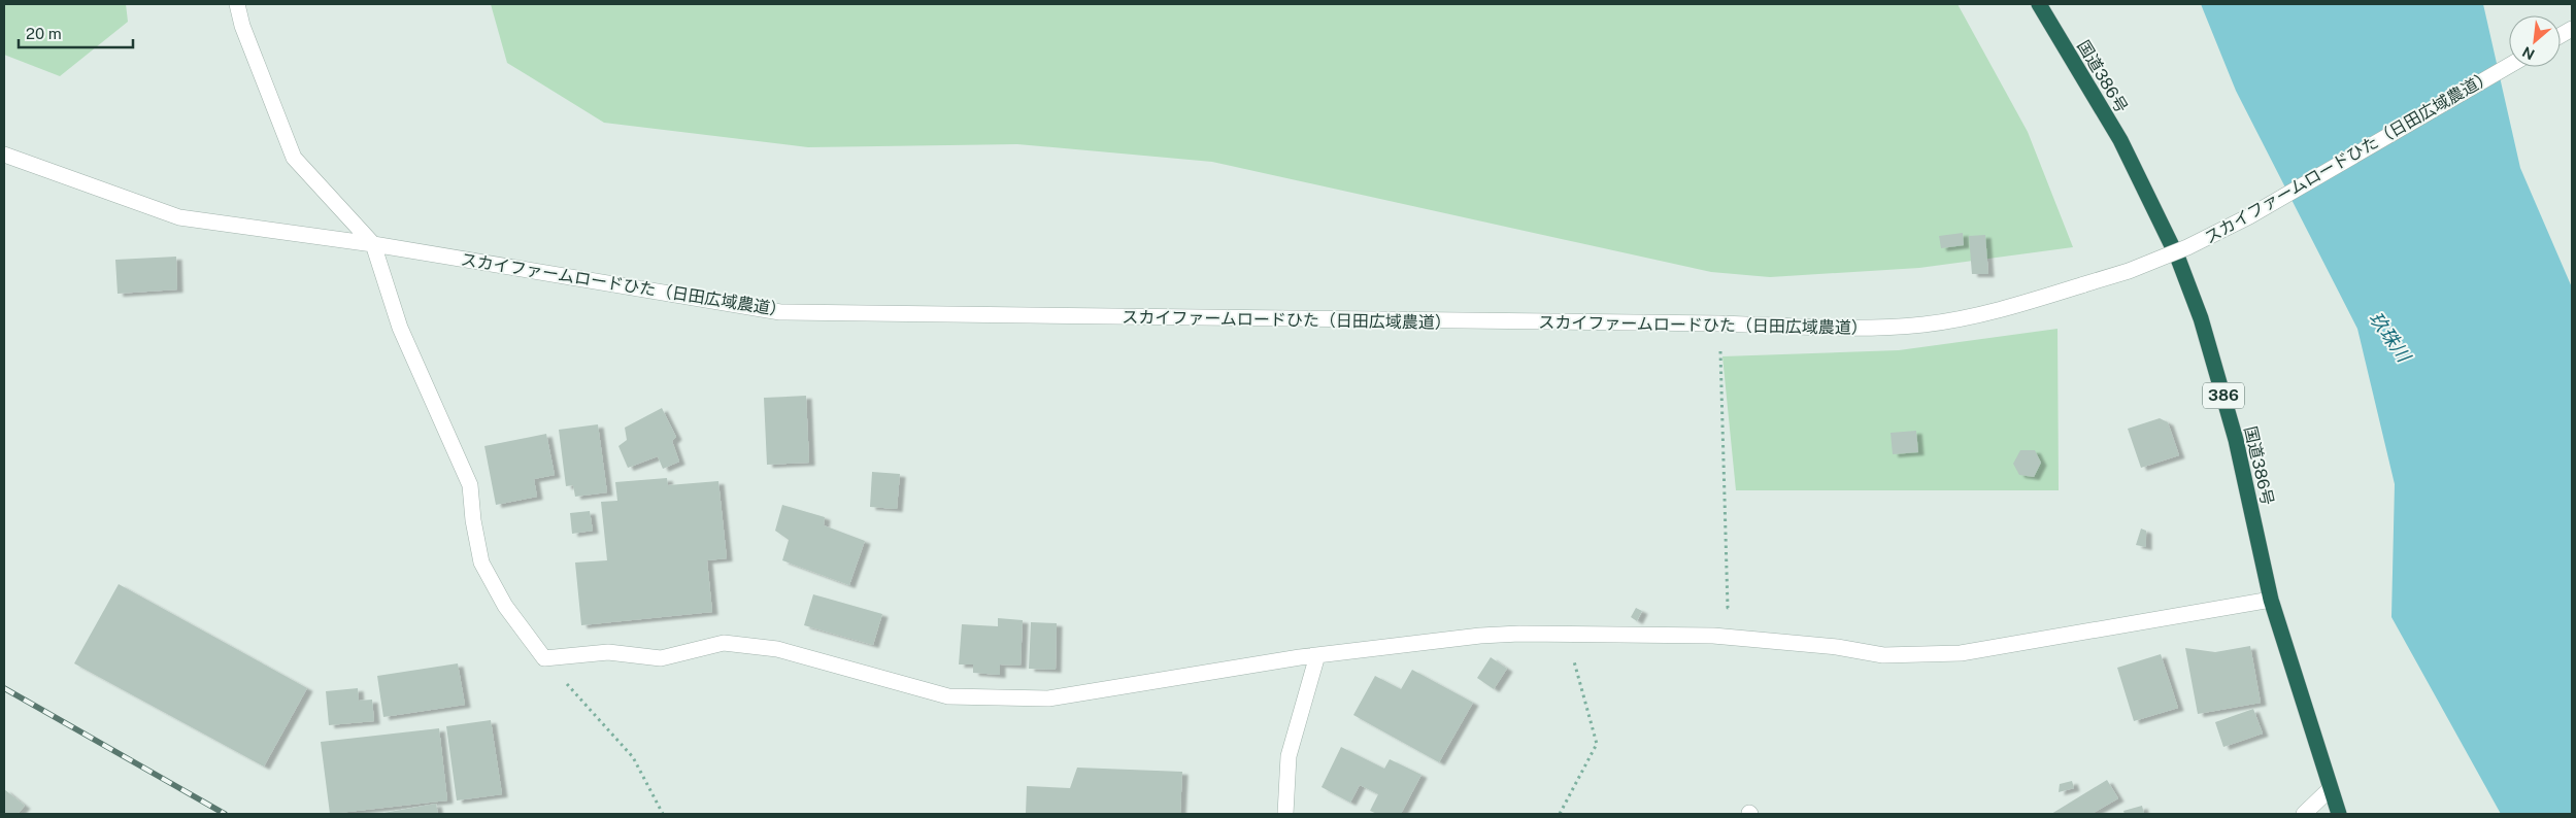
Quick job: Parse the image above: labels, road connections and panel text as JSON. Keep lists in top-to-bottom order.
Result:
{
  "streets": {
    "highway": ["国道386号", "386"],
    "street": ["スカイファームロードひた（日田広域農道）"]
  },
  "water": ["玖珠川"],
  "scale_bar": "20 m",
  "north": "bottom left"
}
